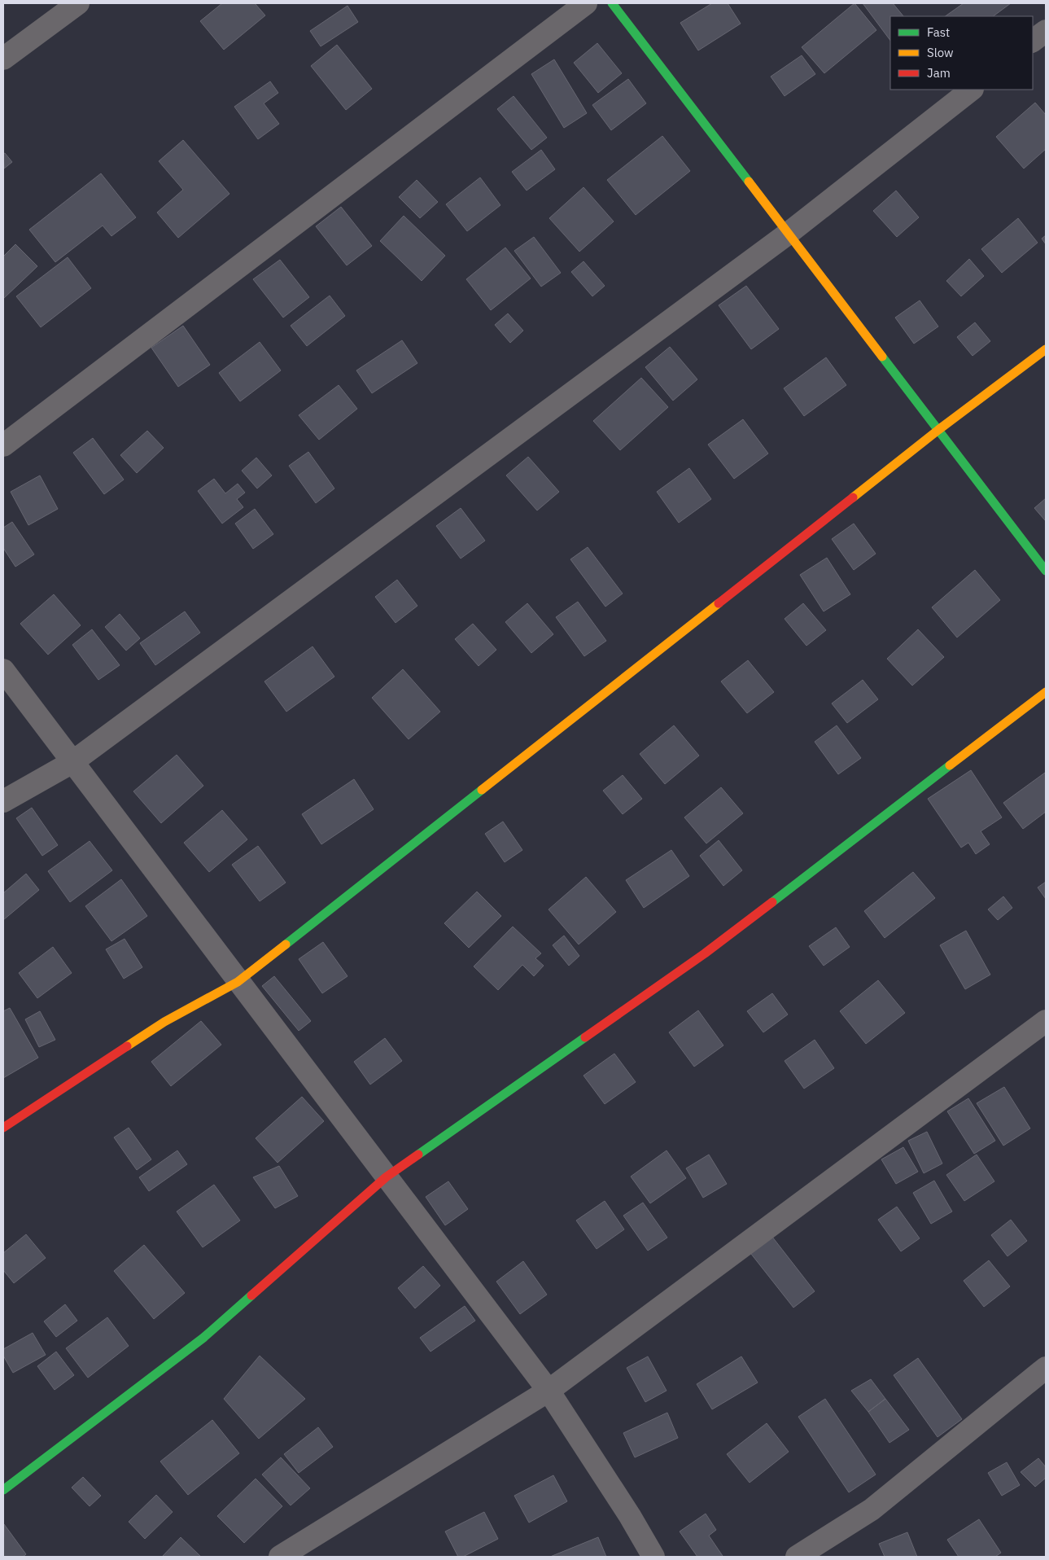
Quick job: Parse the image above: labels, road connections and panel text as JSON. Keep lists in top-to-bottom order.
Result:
{
  "legend": ["Fast", "Slow", "Jam"]
}
